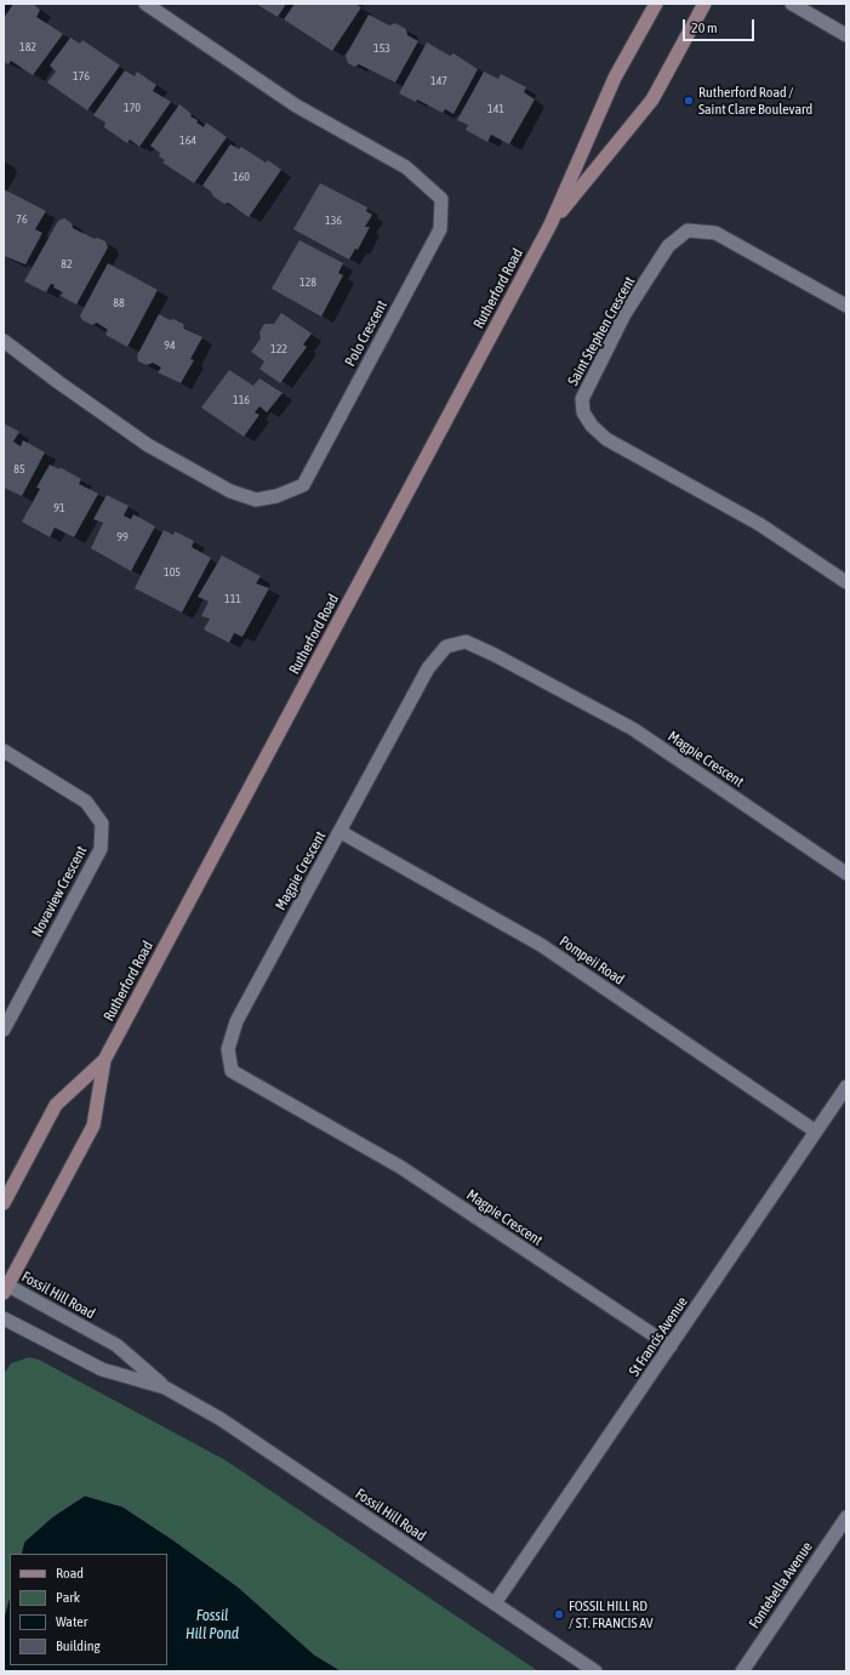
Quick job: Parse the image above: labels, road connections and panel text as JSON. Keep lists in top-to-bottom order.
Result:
{
  "streets": {
    "main road": ["Rutherford Road"],
    "street": [
      "Saint Stephen Crescent",
      "Polo Crescent",
      "Magpie Crescent",
      "Novaview Crescent",
      "Pompeii Road",
      "Fossil Hill Road",
      "St Francis Avenue",
      "Fontebella Avenue"
    ]
  },
  "crossings": [
    ["Rutherford Road", "Fossil Hill Road"],
    ["Magpie Crescent", "Pompeii Road"],
    ["Magpie Crescent", "St Francis Avenue"],
    ["Pompeii Road", "St Francis Avenue"],
    ["Fossil Hill Road", "St Francis Avenue"]
  ],
  "water": ["Fossil Hill Pond"],
  "places": ["Rutherford Road / Saint Clare Boulevard", "FOSSIL HILL RD / ST. FRANCIS AV"],
  "house_numbers": [
    "182",
    "153",
    "176",
    "147",
    "170",
    "141",
    "164",
    "160",
    "76",
    "136",
    "82",
    "128",
    "88",
    "94",
    "122",
    "116",
    "85",
    "91",
    "99",
    "105",
    "111"
  ],
  "legend": [
    "Road",
    "Park",
    "Water",
    "Building"
  ],
  "scale_bar": "20 m"
}
